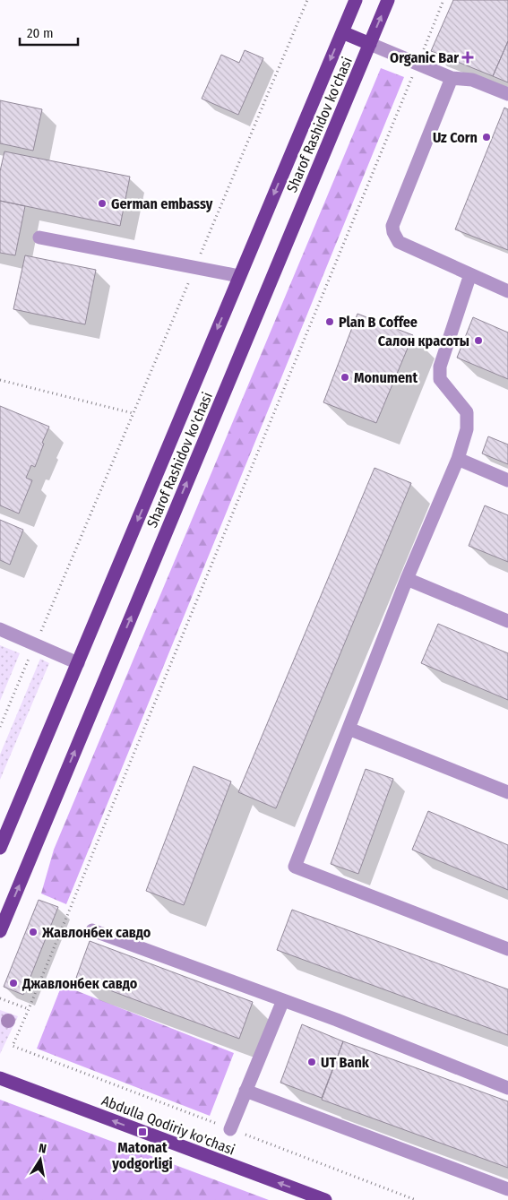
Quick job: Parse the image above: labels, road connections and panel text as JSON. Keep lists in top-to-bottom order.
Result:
{
  "streets": {
    "main road": ["Sharof Rashidov ko'chasi", "Abdulla Qodiriy ko'chasi"]
  },
  "one_way": ["Abdulla Qodiriy ko'chasi"],
  "places": {
    "health": ["Organic Bar"],
    "other": [
      "Uz Corn",
      "German embassy",
      "Plan B Coffee",
      "Салон красоты",
      "Monument",
      "Жавлонбек савдо",
      "Джавлонбек савдо",
      "UT Bank"
    ],
    "transit": ["Matonat yodgorligi"]
  },
  "scale_bar": "20 m",
  "north": "top"
}
